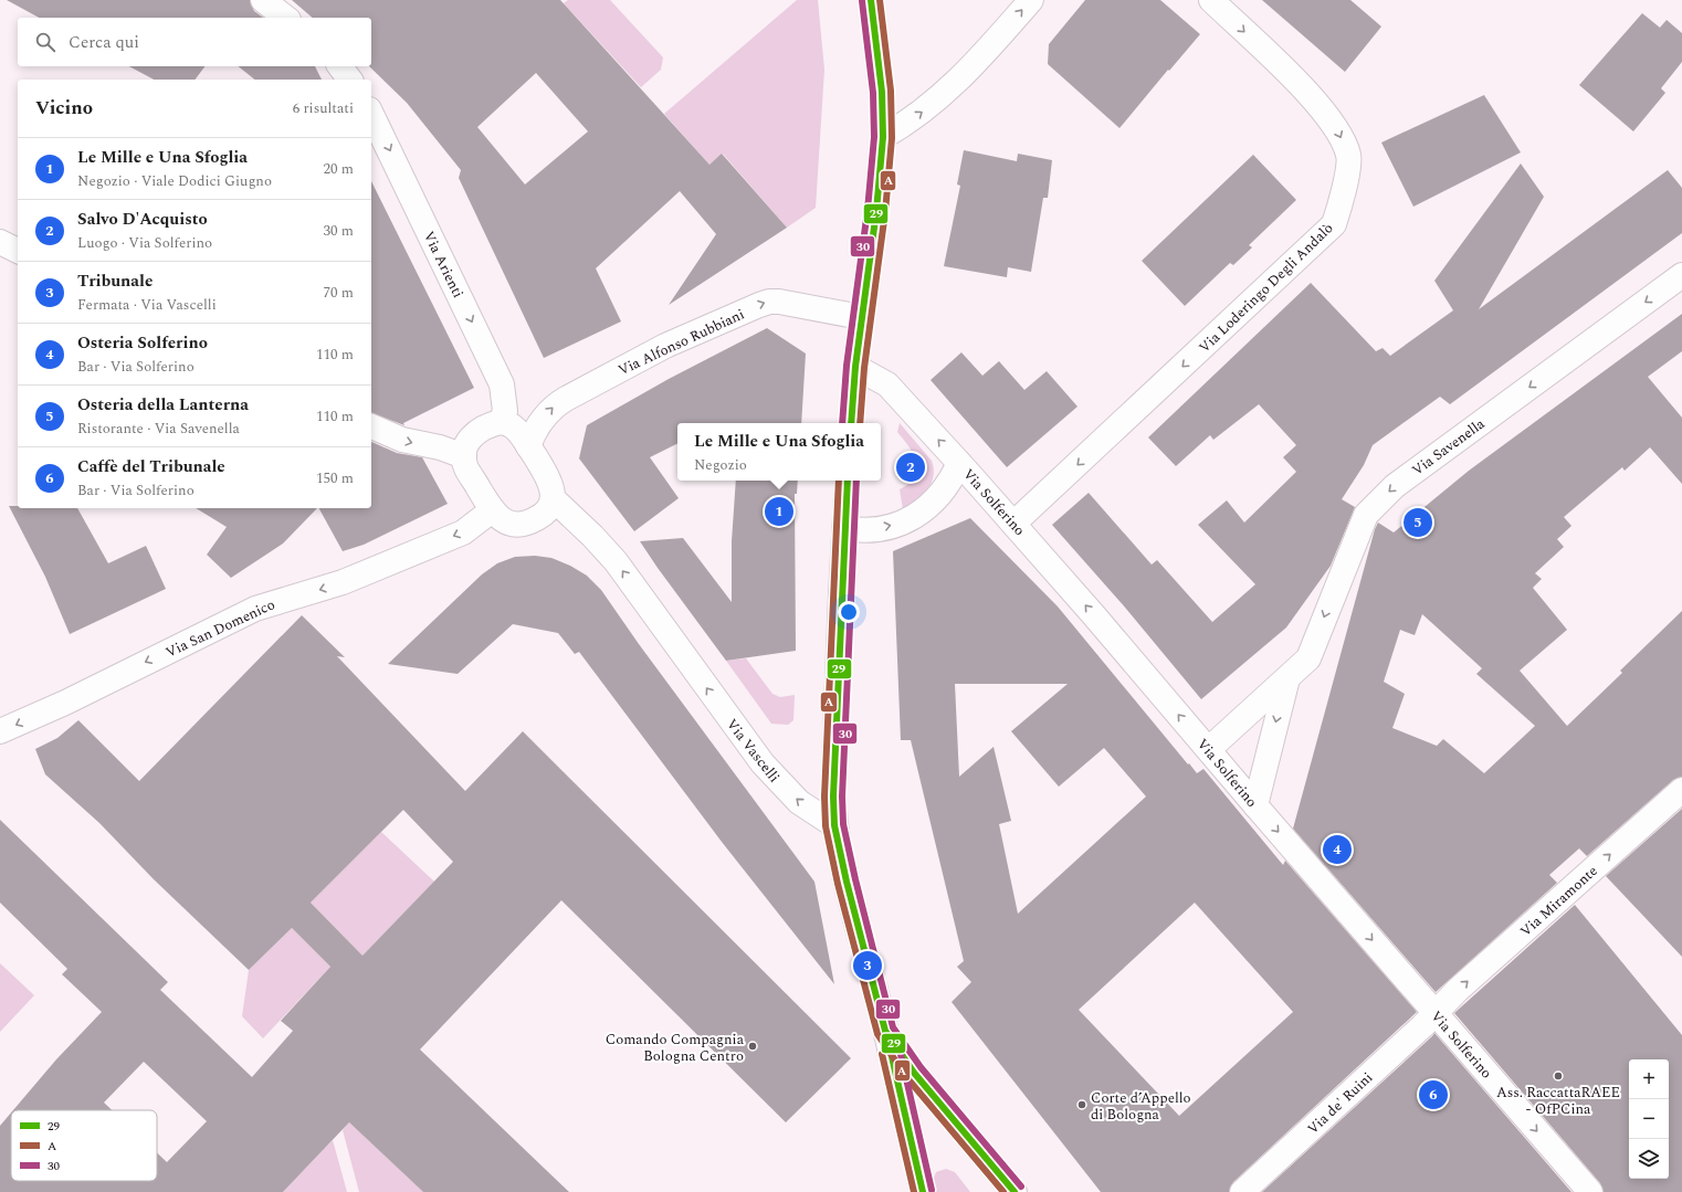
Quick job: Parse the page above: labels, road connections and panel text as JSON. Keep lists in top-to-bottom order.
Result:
{
  "streets": {
    "street": [
      "Via Arienti",
      "Via Loderingo Degli Andalò",
      "Via Alfonso Rubbiani",
      "Via Savenella",
      "Via Solferino",
      "Via San Domenico",
      "Via Vascelli",
      "Via Miramonte",
      "Via de' Ruini"
    ]
  },
  "crossings": [
    ["Via Arienti", "Via Alfonso Rubbiani"],
    ["Via Arienti", "Via San Domenico"],
    ["Via Arienti", "Via Vascelli"],
    ["Via Loderingo Degli Andalò", "Via Solferino"],
    ["Via Alfonso Rubbiani", "Via San Domenico"],
    ["Via Alfonso Rubbiani", "Via Vascelli"],
    ["Via Savenella", "Via Solferino"],
    ["Via Solferino", "Via Miramonte"],
    ["Via Solferino", "Via de' Ruini"],
    ["Via San Domenico", "Via Vascelli"],
    ["Via Miramonte", "Via de' Ruini"]
  ],
  "one_way": [
    "Via Arienti",
    "Via Alfonso Rubbiani",
    "Via Savenella",
    "Via San Domenico",
    "Via Vascelli",
    "Via Miramonte"
  ],
  "places": ["Comando Compagnia Bologna Centro", "Ass. RaccattaRAEE - OfPCina", "Corte d’Appello di Bologna"],
  "lines": ["transit line 29", "transit line A", "transit line 30"],
  "legend": ["29", "A", "30"],
  "page": {
    "search": "Cerca qui",
    "heading": ["Vicino", "6 risultati"],
    "list": [
      {
        "mark": "1",
        "name": "Le Mille e Una Sfoglia",
        "note": "Negozio · Viale Dodici Giugno",
        "value": "20 m"
      },
      {
        "mark": "2",
        "name": "Salvo D'Acquisto",
        "note": "Luogo · Via Solferino",
        "value": "30 m"
      },
      {
        "mark": "3",
        "name": "Tribunale",
        "note": "Fermata · Via Vascelli",
        "value": "70 m"
      },
      {
        "mark": "4",
        "name": "Osteria Solferino",
        "note": "Bar · Via Solferino",
        "value": "110 m"
      },
      {
        "mark": "5",
        "name": "Osteria della Lanterna",
        "note": "Ristorante · Via Savenella",
        "value": "110 m"
      },
      {
        "mark": "6",
        "name": "Caffè del Tribunale",
        "note": "Bar · Via Solferino",
        "value": "150 m"
      }
    ],
    "popup": ["Le Mille e Una Sfoglia", "Negozio"],
    "pins": [
      "2",
      "1",
      "5",
      "4",
      "3",
      "6"
    ],
    "map_buttons": ["+", "−"]
  }
}
